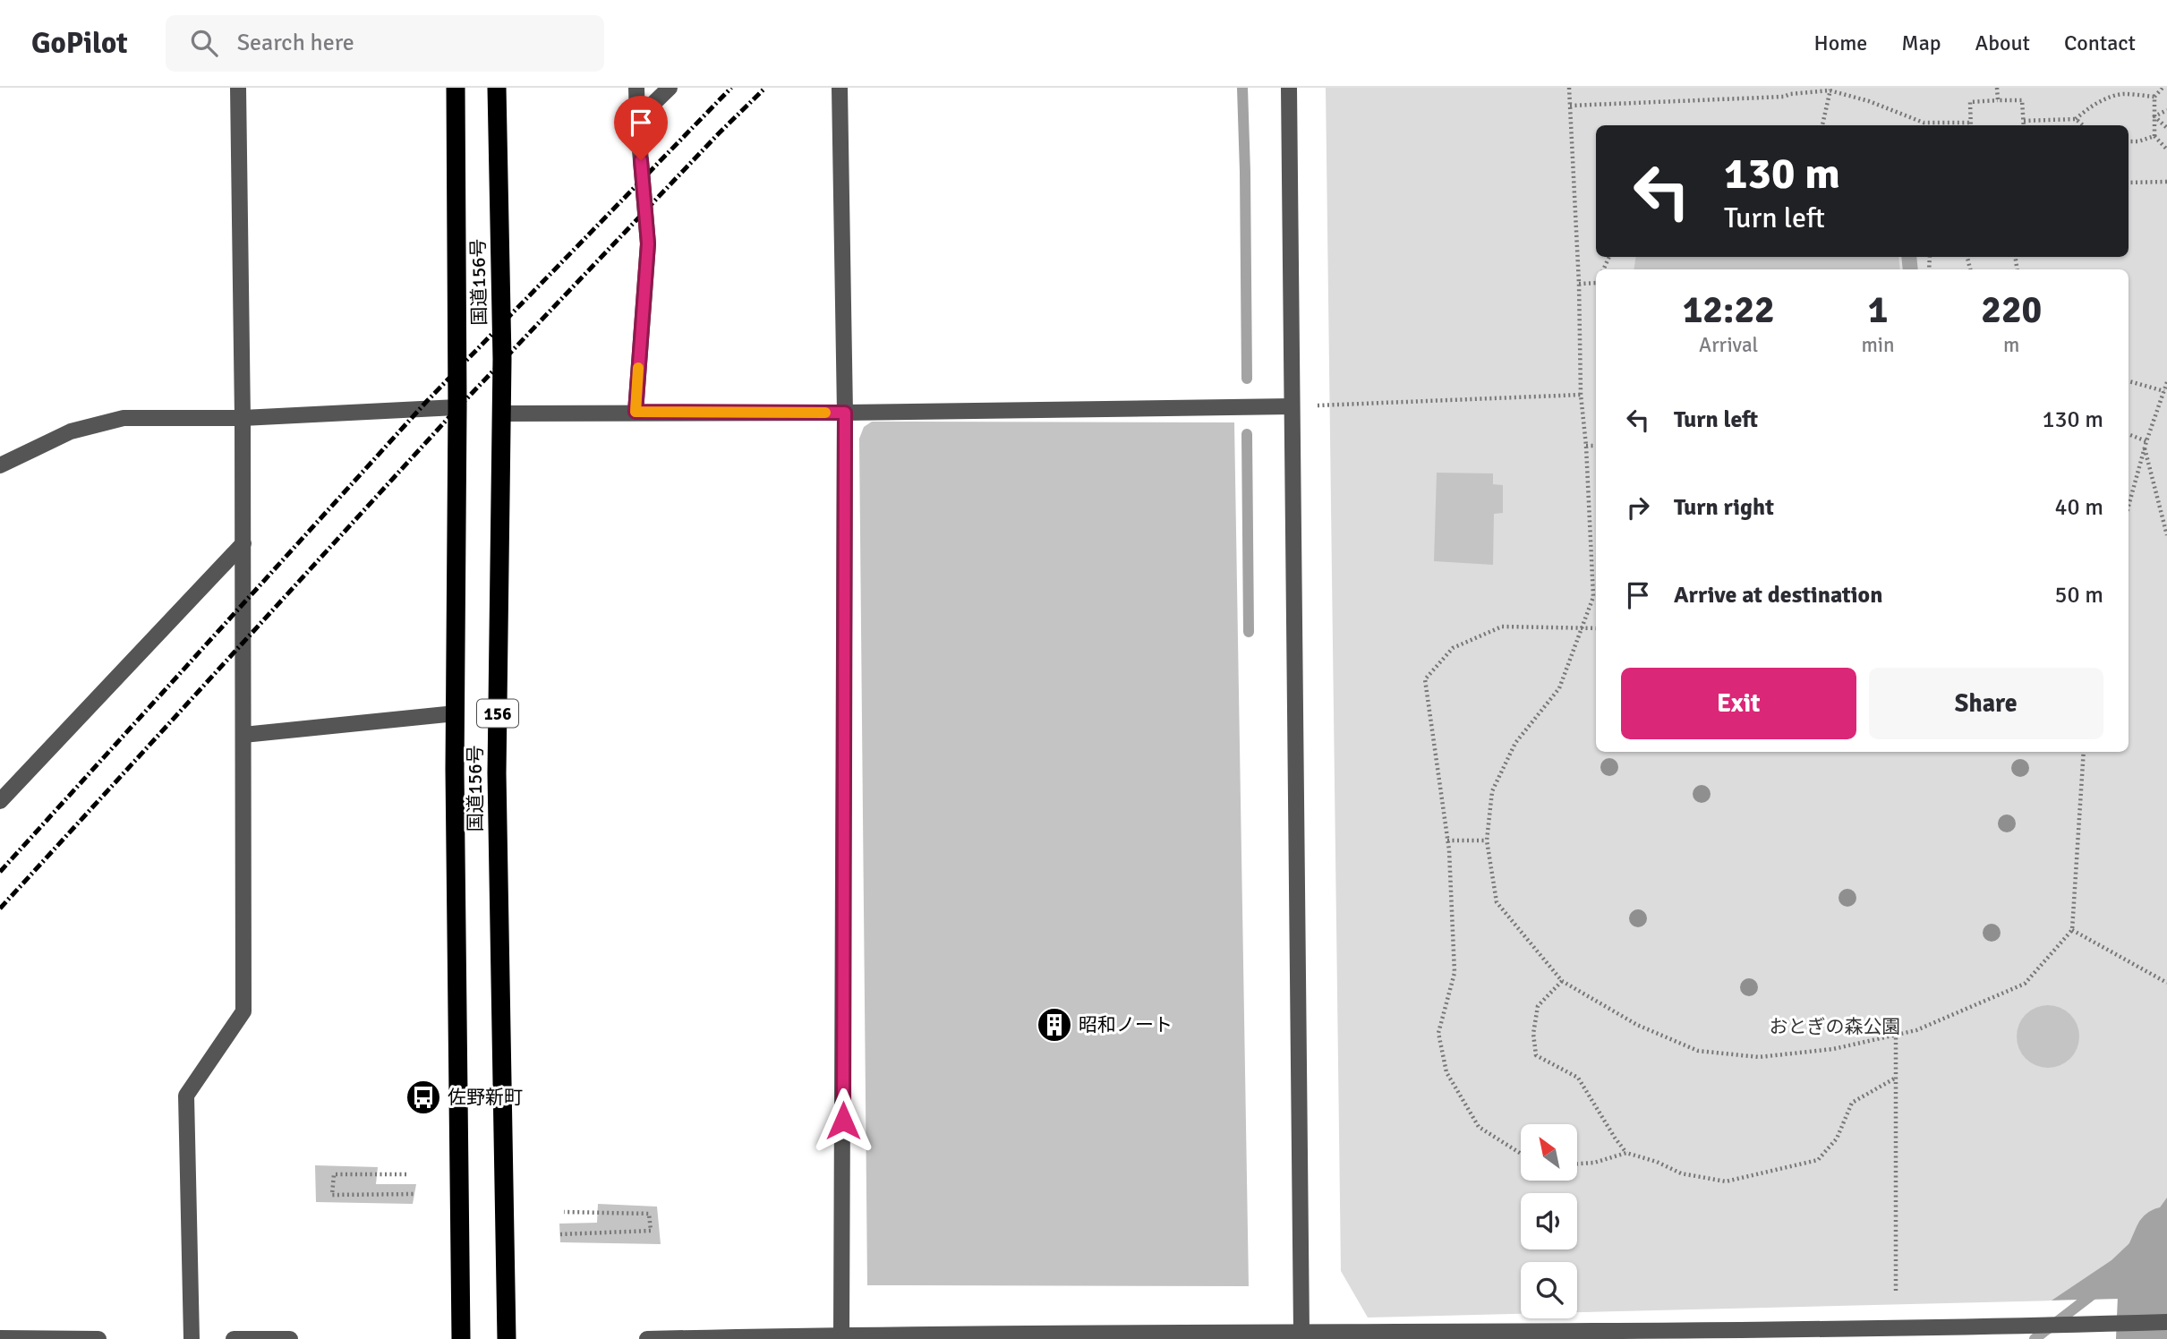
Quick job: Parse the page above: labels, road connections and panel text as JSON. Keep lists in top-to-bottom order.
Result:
{
  "streets": {
    "highway": ["国道156号", "156"]
  },
  "parks": ["おとぎの森公園"],
  "places": {
    "building": ["昭和ノート"],
    "bus stop": ["佐野新町"]
  },
  "north": "top left",
  "page": {
    "header": "GoPilot",
    "search": "Search here",
    "nav": [
      "Home",
      "Map",
      "About",
      "Contact"
    ],
    "turn": ["130 m", "Turn left"],
    "eta": [
      "12:22",
      "Arrival",
      "1",
      "min",
      "220",
      "m"
    ],
    "list": [
      {
        "name": "Turn left",
        "value": "130 m"
      },
      {
        "name": "Turn right",
        "value": "40 m"
      },
      {
        "name": "Arrive at destination",
        "value": "50 m"
      }
    ],
    "buttons": ["Exit", "Share"]
  }
}
